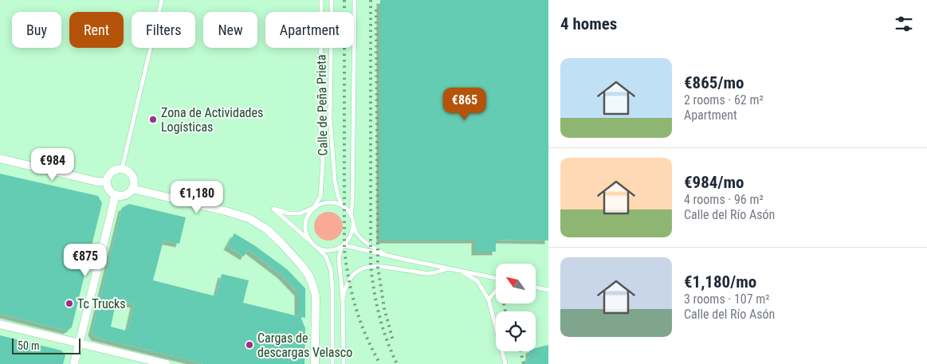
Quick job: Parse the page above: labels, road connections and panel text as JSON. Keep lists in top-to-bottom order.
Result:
{
  "streets": {
    "lane": ["Calle de Peña Prieta"]
  },
  "places": ["Zona de Actividades Logísticas", "Tc Trucks", "Cargas de descargas Velasco"],
  "scale_bar": "50 m",
  "north": "top left",
  "page": {
    "heading": "4 homes",
    "chip": [
      "Buy",
      "Rent",
      "Filters",
      "New",
      "Apartment"
    ],
    "list": [
      {
        "name": "€865/mo",
        "note": "2 rooms · 62 m² · Apartment"
      },
      {
        "name": "€984/mo",
        "note": "4 rooms · 96 m² · Calle del Río Asón"
      },
      {
        "name": "€1,180/mo",
        "note": "3 rooms · 107 m² · Calle del Río Asón"
      }
    ],
    "price": [
      "€865",
      "€984",
      "€1,180",
      "€875"
    ],
    "scale": "50 m"
  }
}
